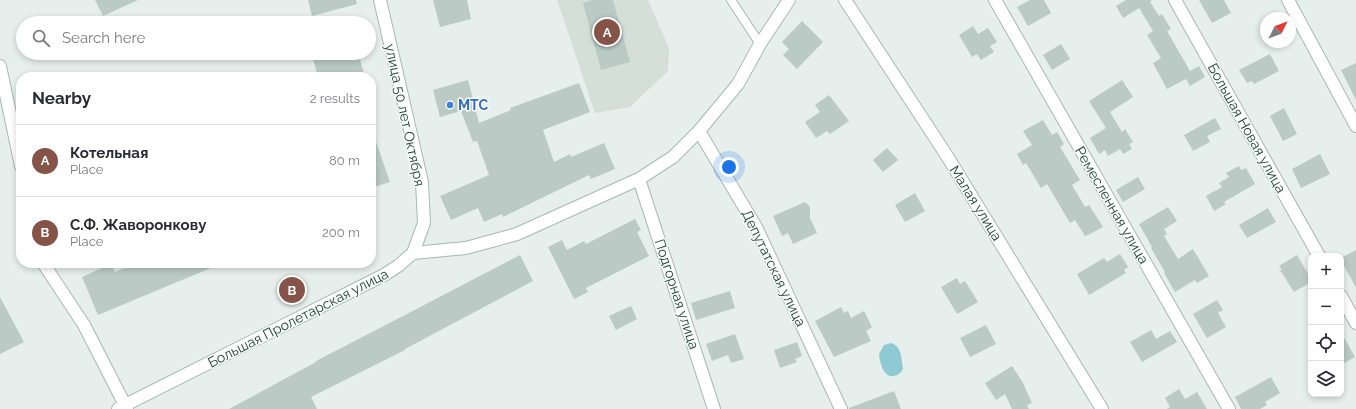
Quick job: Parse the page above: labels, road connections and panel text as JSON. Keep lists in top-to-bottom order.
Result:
{
  "streets": {
    "street": [
      "улица 50 лет Октября",
      "Большая Новая улица",
      "Малая улица",
      "Ремесленная улица",
      "Депутатская улица",
      "Подгорная улица",
      "Большая Пролетарская улица"
    ]
  },
  "crossings": [
    ["улица 50 лет Октября", "Большая Пролетарская улица"]
  ],
  "places": ["МТС"],
  "north": "top right",
  "page": {
    "search": "Search here",
    "pins": ["A", "B"],
    "heading": ["Nearby", "2 results"],
    "list": [
      {
        "mark": "A",
        "name": "Котельная",
        "note": "Place",
        "value": "80 m"
      },
      {
        "mark": "B",
        "name": "С.Ф. Жаворонкову",
        "note": "Place",
        "value": "200 m"
      }
    ],
    "map_buttons": ["+", "−"]
  }
}
